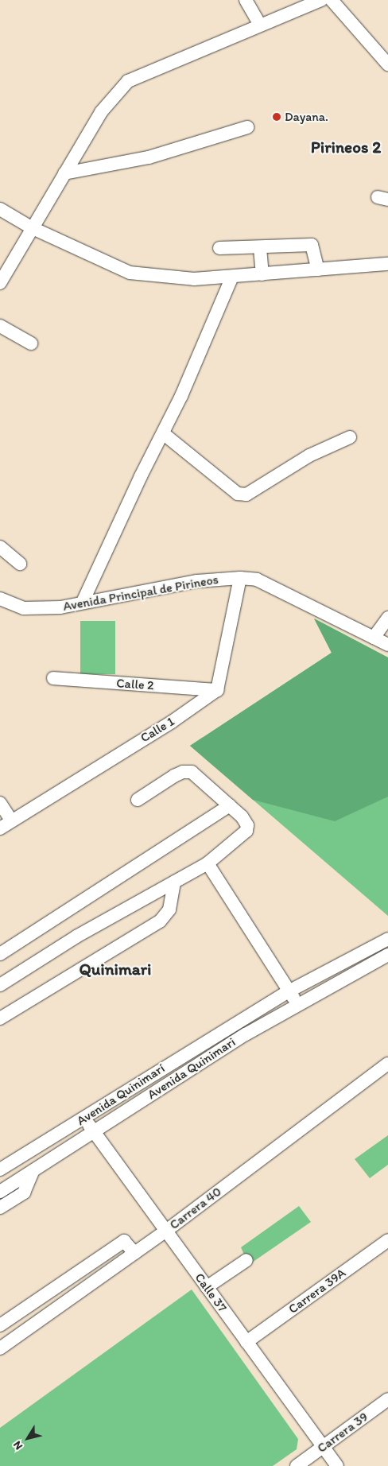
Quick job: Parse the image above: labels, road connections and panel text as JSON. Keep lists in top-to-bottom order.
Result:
{
  "streets": {
    "street": [
      "Avenida Principal de Pirineos",
      "Calle 2",
      "Calle 1",
      "Avenida Quinimari",
      "Avenida Quinimarí",
      "Carrera 40",
      "Carrera 39A",
      "Calle 37",
      "Carrera 39"
    ]
  },
  "crossings": [
    ["Calle 2", "Calle 1"],
    ["Avenida Quinimari", "Calle 37"],
    ["Avenida Quinimarí", "Calle 37"],
    ["Carrera 40", "Calle 37"],
    ["Carrera 39A", "Calle 37"],
    ["Calle 37", "Carrera 39"]
  ],
  "districts": ["Pirineos 2", "Quinimari"],
  "places": ["Dayana."],
  "north": "bottom left"
}
